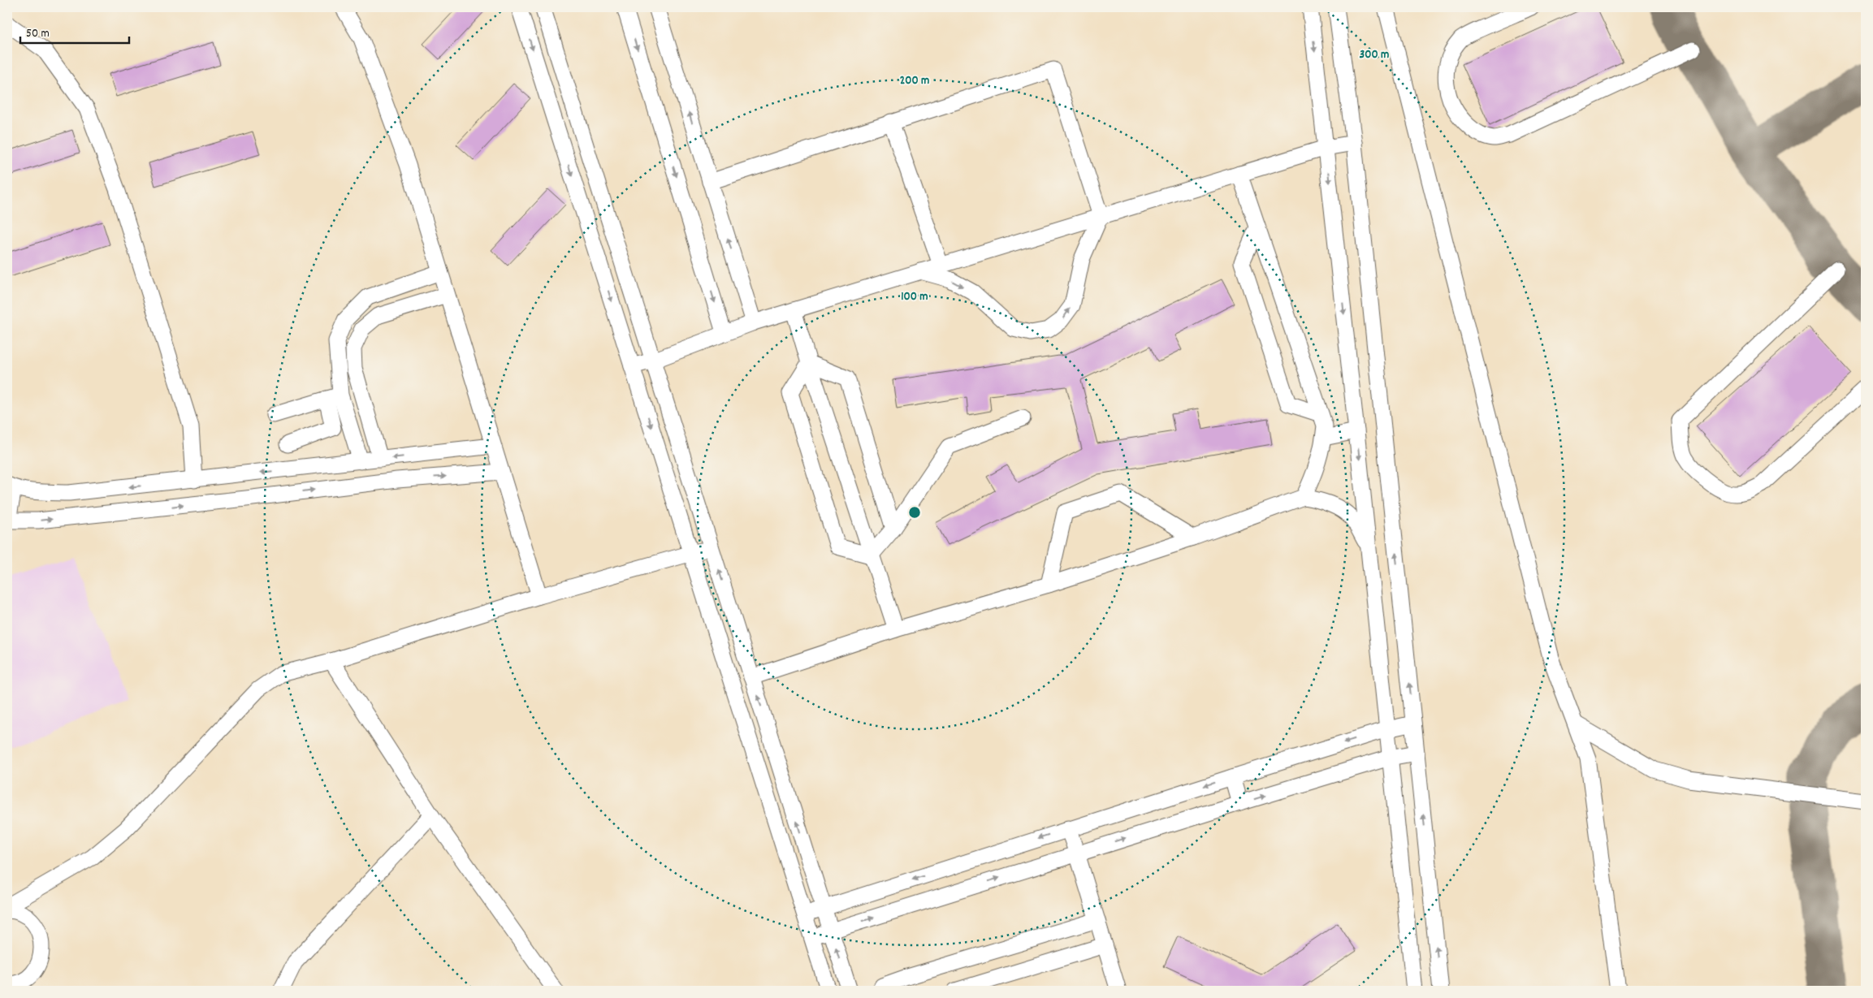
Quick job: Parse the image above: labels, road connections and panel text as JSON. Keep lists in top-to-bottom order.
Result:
{
  "scale_bar": "50 m",
  "rings": ["300 m", "200 m", "100 m"]
}
